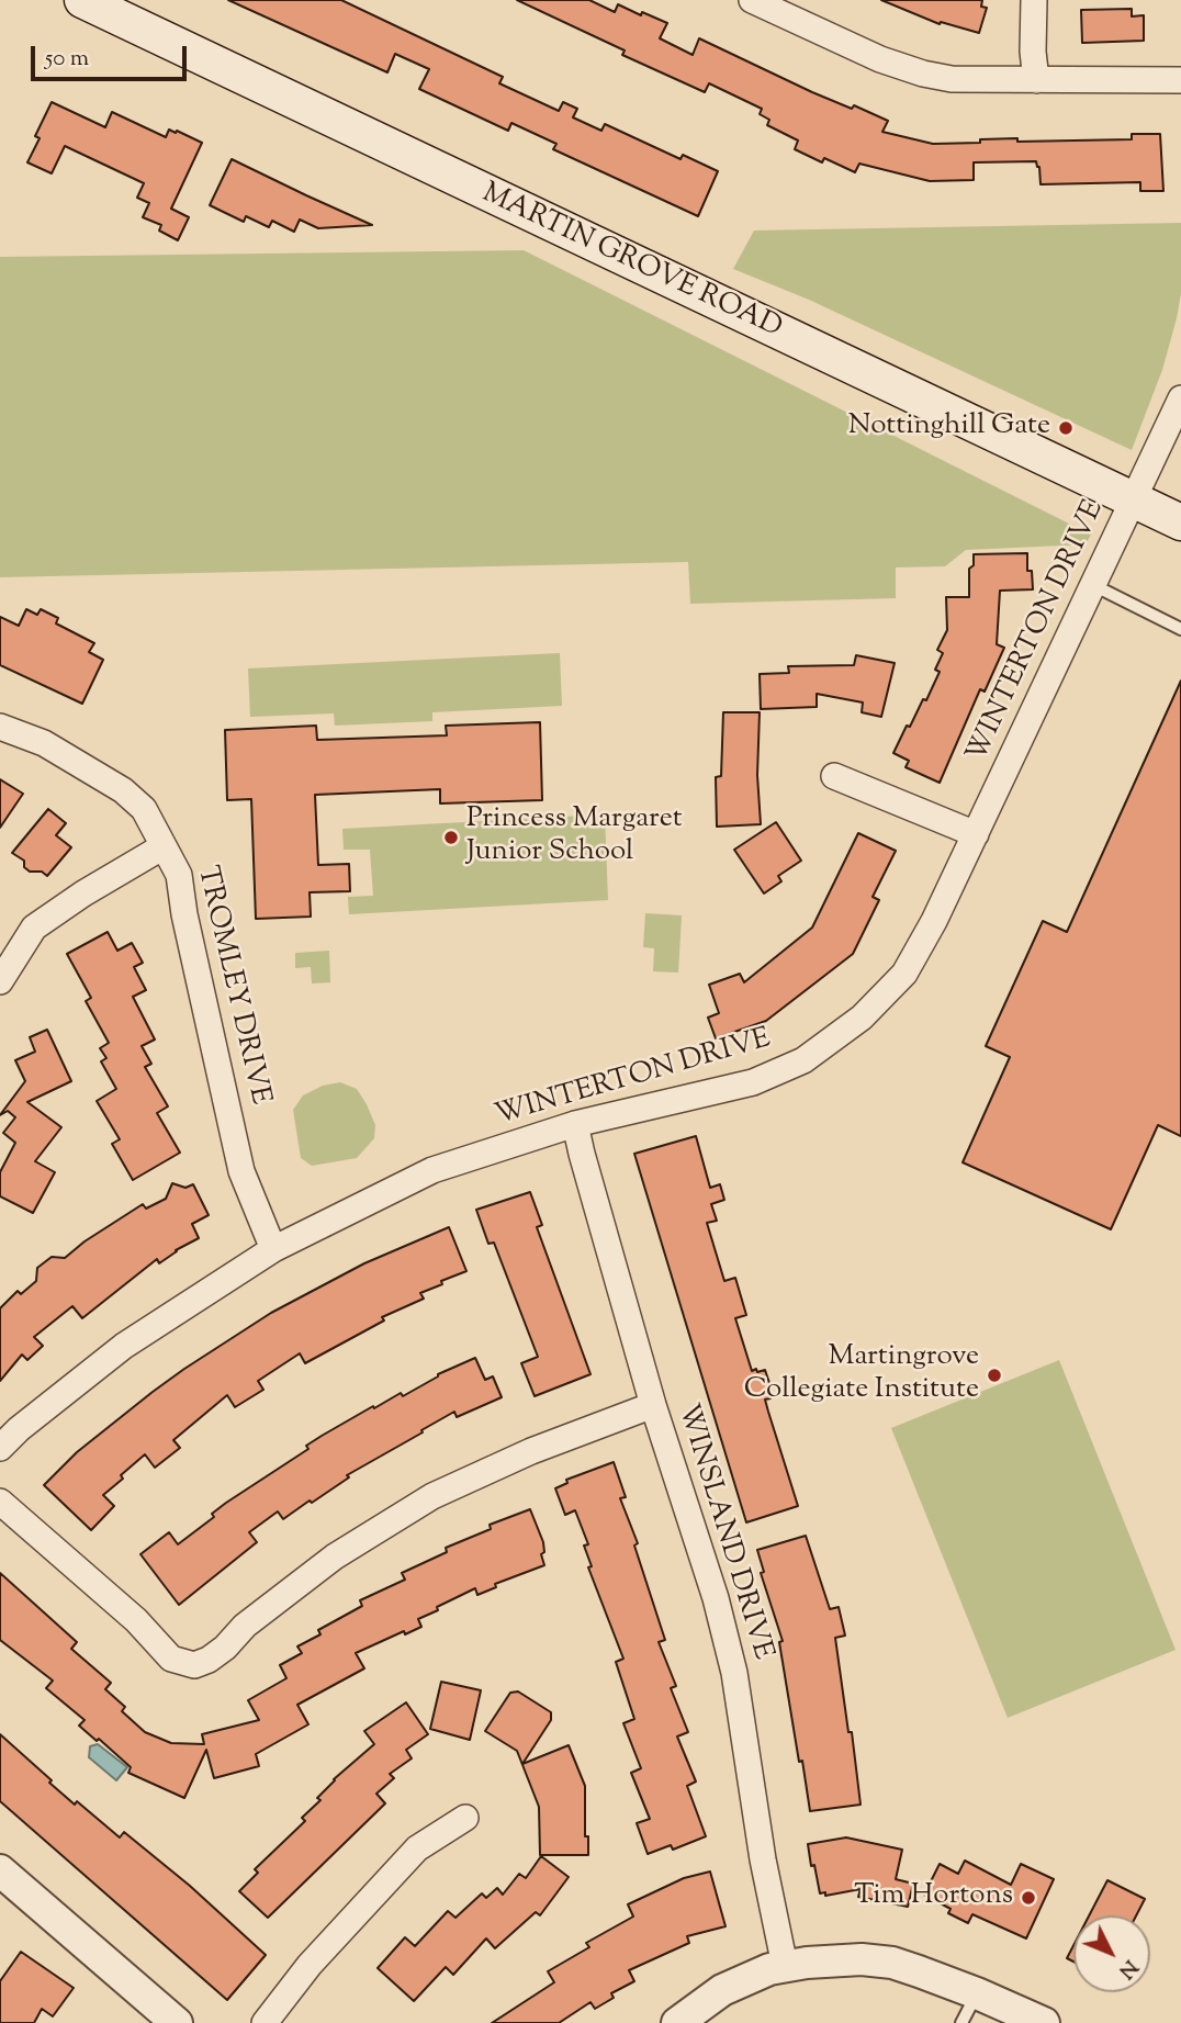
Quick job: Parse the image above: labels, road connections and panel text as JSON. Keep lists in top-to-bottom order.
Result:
{
  "streets": {
    "main road": ["MARTIN GROVE ROAD"],
    "street": ["WINTERTON DRIVE", "TROMLEY DRIVE", "WINSLAND DRIVE"]
  },
  "crossings": [
    ["MARTIN GROVE ROAD", "WINTERTON DRIVE"],
    ["WINTERTON DRIVE", "TROMLEY DRIVE"],
    ["WINTERTON DRIVE", "WINSLAND DRIVE"]
  ],
  "places": [
    "Nottinghill Gate",
    "Princess Margaret Junior School",
    "Martingrove Collegiate Institute",
    "Tim Hortons"
  ],
  "scale_bar": "50 m",
  "north": "bottom right"
}
